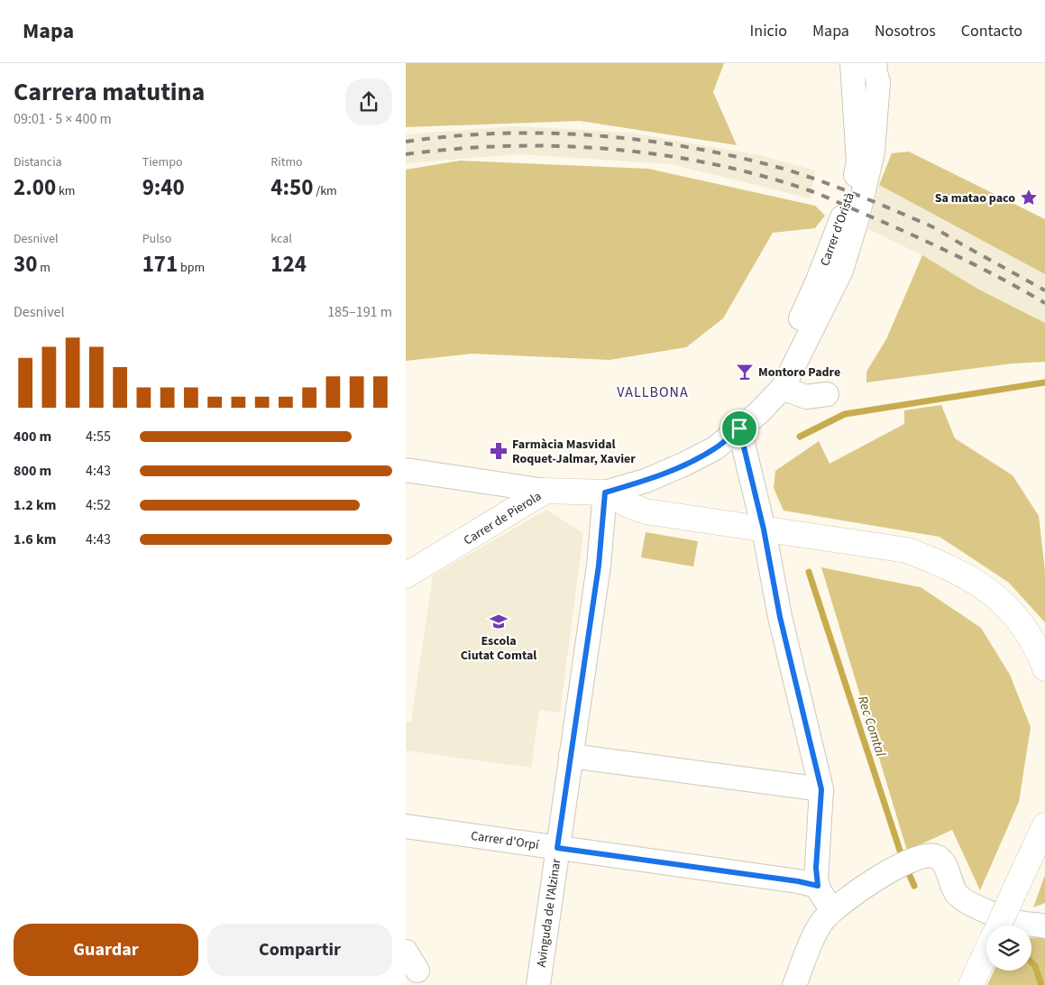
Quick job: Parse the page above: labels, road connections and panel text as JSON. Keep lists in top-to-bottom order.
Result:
{
  "streets": {
    "street": [
      "Carrer d'Oristà",
      "Carrer de Pierola",
      "Carrer d'Orpí",
      "Avinguda de l'Alzinar"
    ]
  },
  "crossings": [
    ["Carrer d'Oristà", "Carrer de Pierola"],
    ["Carrer d'Oristà", "Avinguda de l'Alzinar"],
    ["Carrer de Pierola", "Avinguda de l'Alzinar"],
    ["Carrer d'Orpí", "Avinguda de l'Alzinar"]
  ],
  "districts": ["VALLBONA"],
  "water": ["Rec Comtal"],
  "places": {
    "place": ["Sa matao paco"],
    "bar": ["Montoro Padre"],
    "pharmacy": ["Farmàcia Masvidal Roquet-Jalmar, Xavier"],
    "school or university": ["Escola Ciutat Comtal"]
  },
  "page": {
    "header": "Mapa",
    "nav": [
      "Inicio",
      "Mapa",
      "Nosotros",
      "Contacto"
    ],
    "heading": ["Carrera matutina", "09:01 · 5 × 400 m"],
    "stats": [
      ["Distancia", "2.00 km"],
      ["Tiempo", "9:40"],
      ["Ritmo", "4:50 /km"],
      ["Desnivel", "30 m"],
      ["Pulso", "171 bpm"],
      ["kcal", "124"]
    ],
    "chart": ["Desnivel", "185–191 m"],
    "list": [
      {
        "name": "400 m",
        "note": "4:55"
      },
      {
        "name": "800 m",
        "note": "4:43"
      },
      {
        "name": "1.2 km",
        "note": "4:52"
      },
      {
        "name": "1.6 km",
        "note": "4:43"
      }
    ],
    "buttons": ["Guardar", "Compartir"]
  }
}
